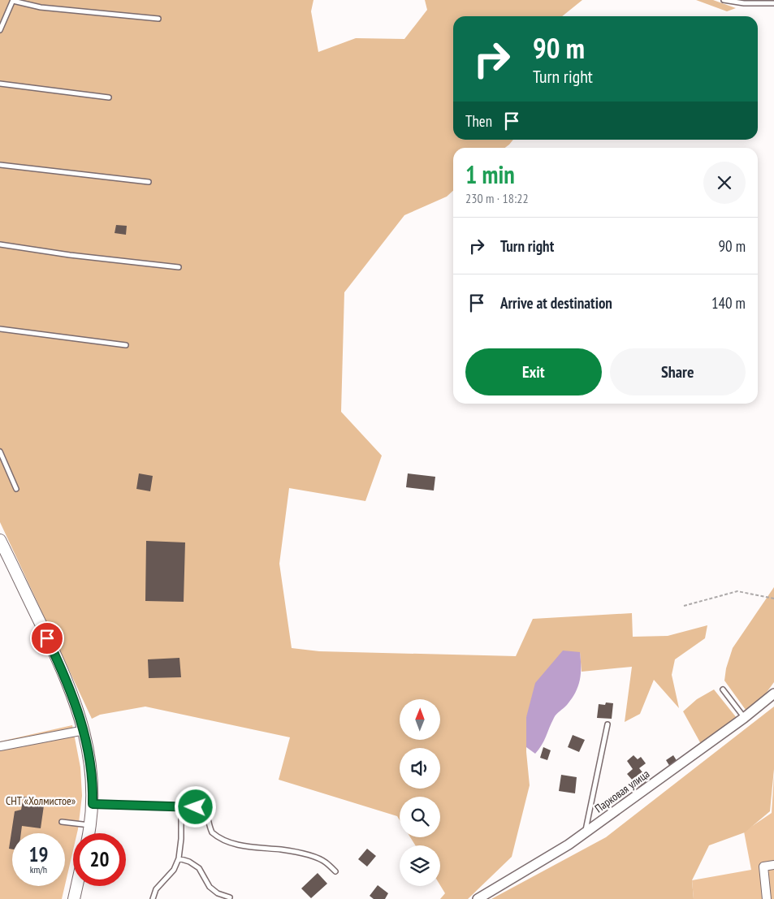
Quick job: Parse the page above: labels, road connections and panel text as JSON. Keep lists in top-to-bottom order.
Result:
{
  "streets": {
    "street": ["Парковая улица"]
  },
  "parks": ["СНТ «Холмистое»"],
  "north": "top",
  "page": {
    "turn": ["90 m", "Turn right"],
    "then": "Then",
    "heading": ["1 min", "230 m · 18:22"],
    "list": [
      {
        "name": "Turn right",
        "value": "90 m"
      },
      {
        "name": "Arrive at destination",
        "value": "140 m"
      }
    ],
    "buttons": ["Exit", "Share"],
    "speed": "19 km/h",
    "limit": "20"
  }
}
